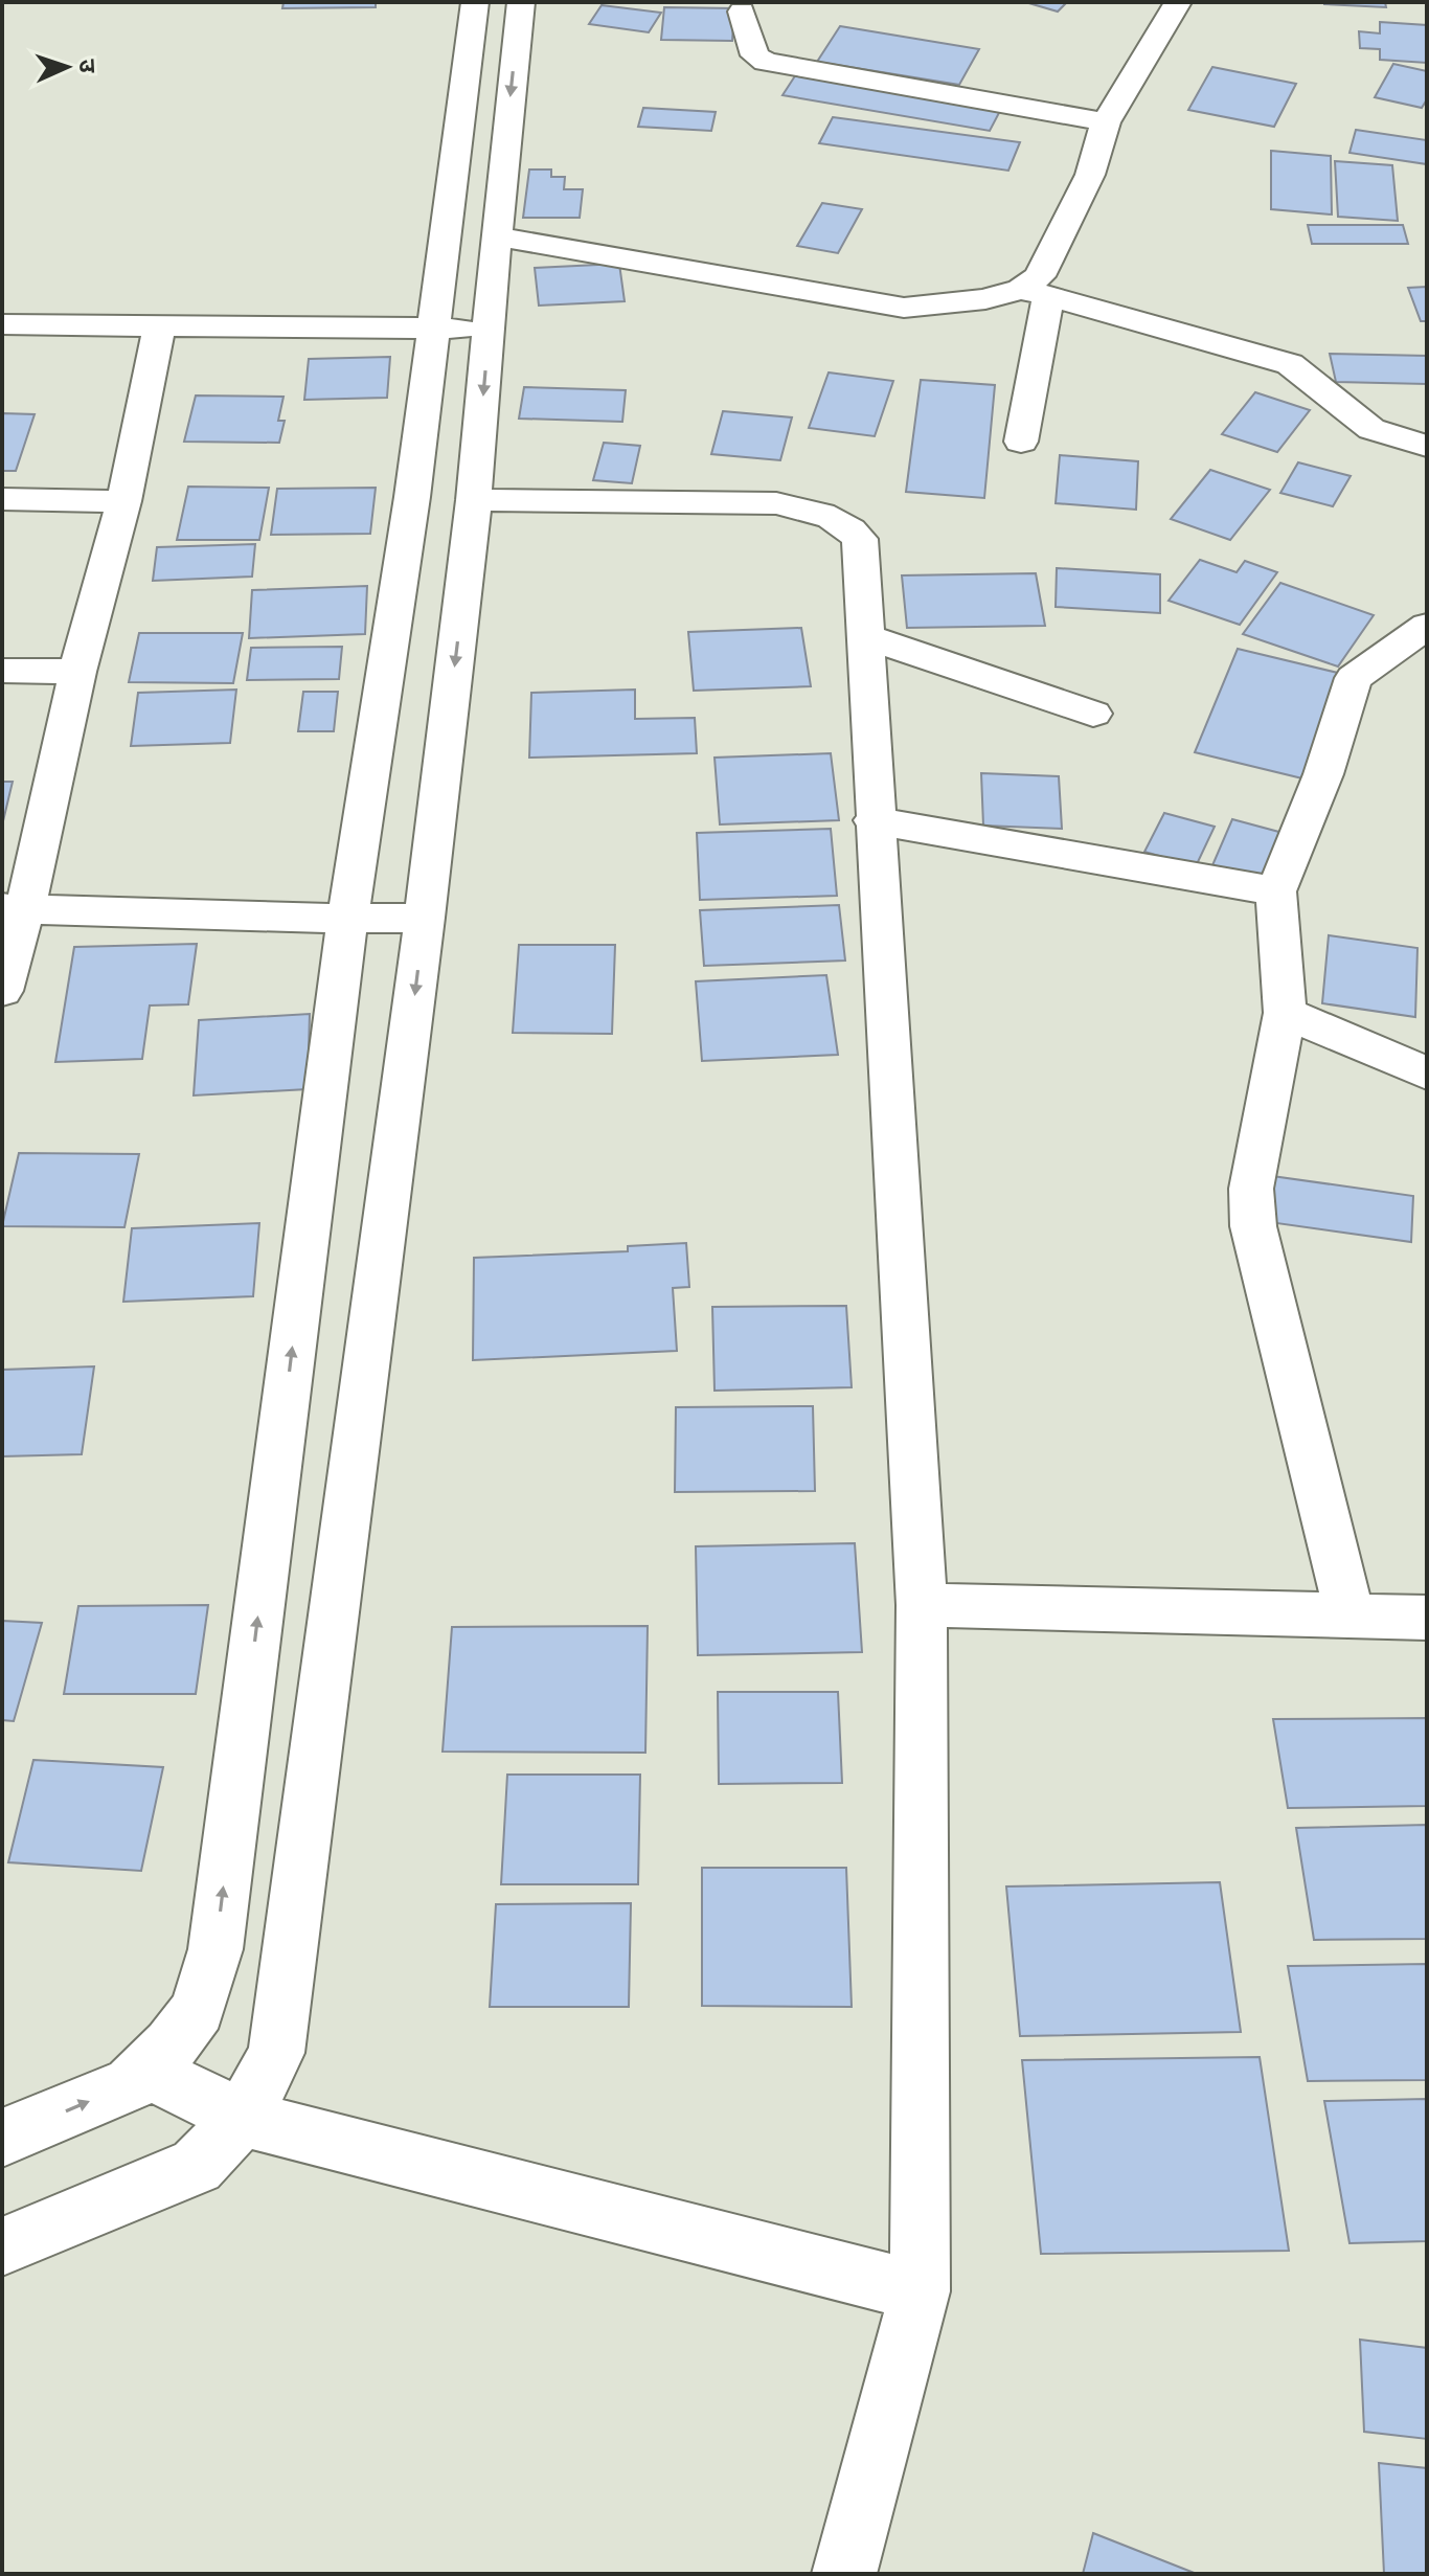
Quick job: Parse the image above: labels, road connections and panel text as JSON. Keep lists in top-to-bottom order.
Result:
{
  "north": "right"
}
